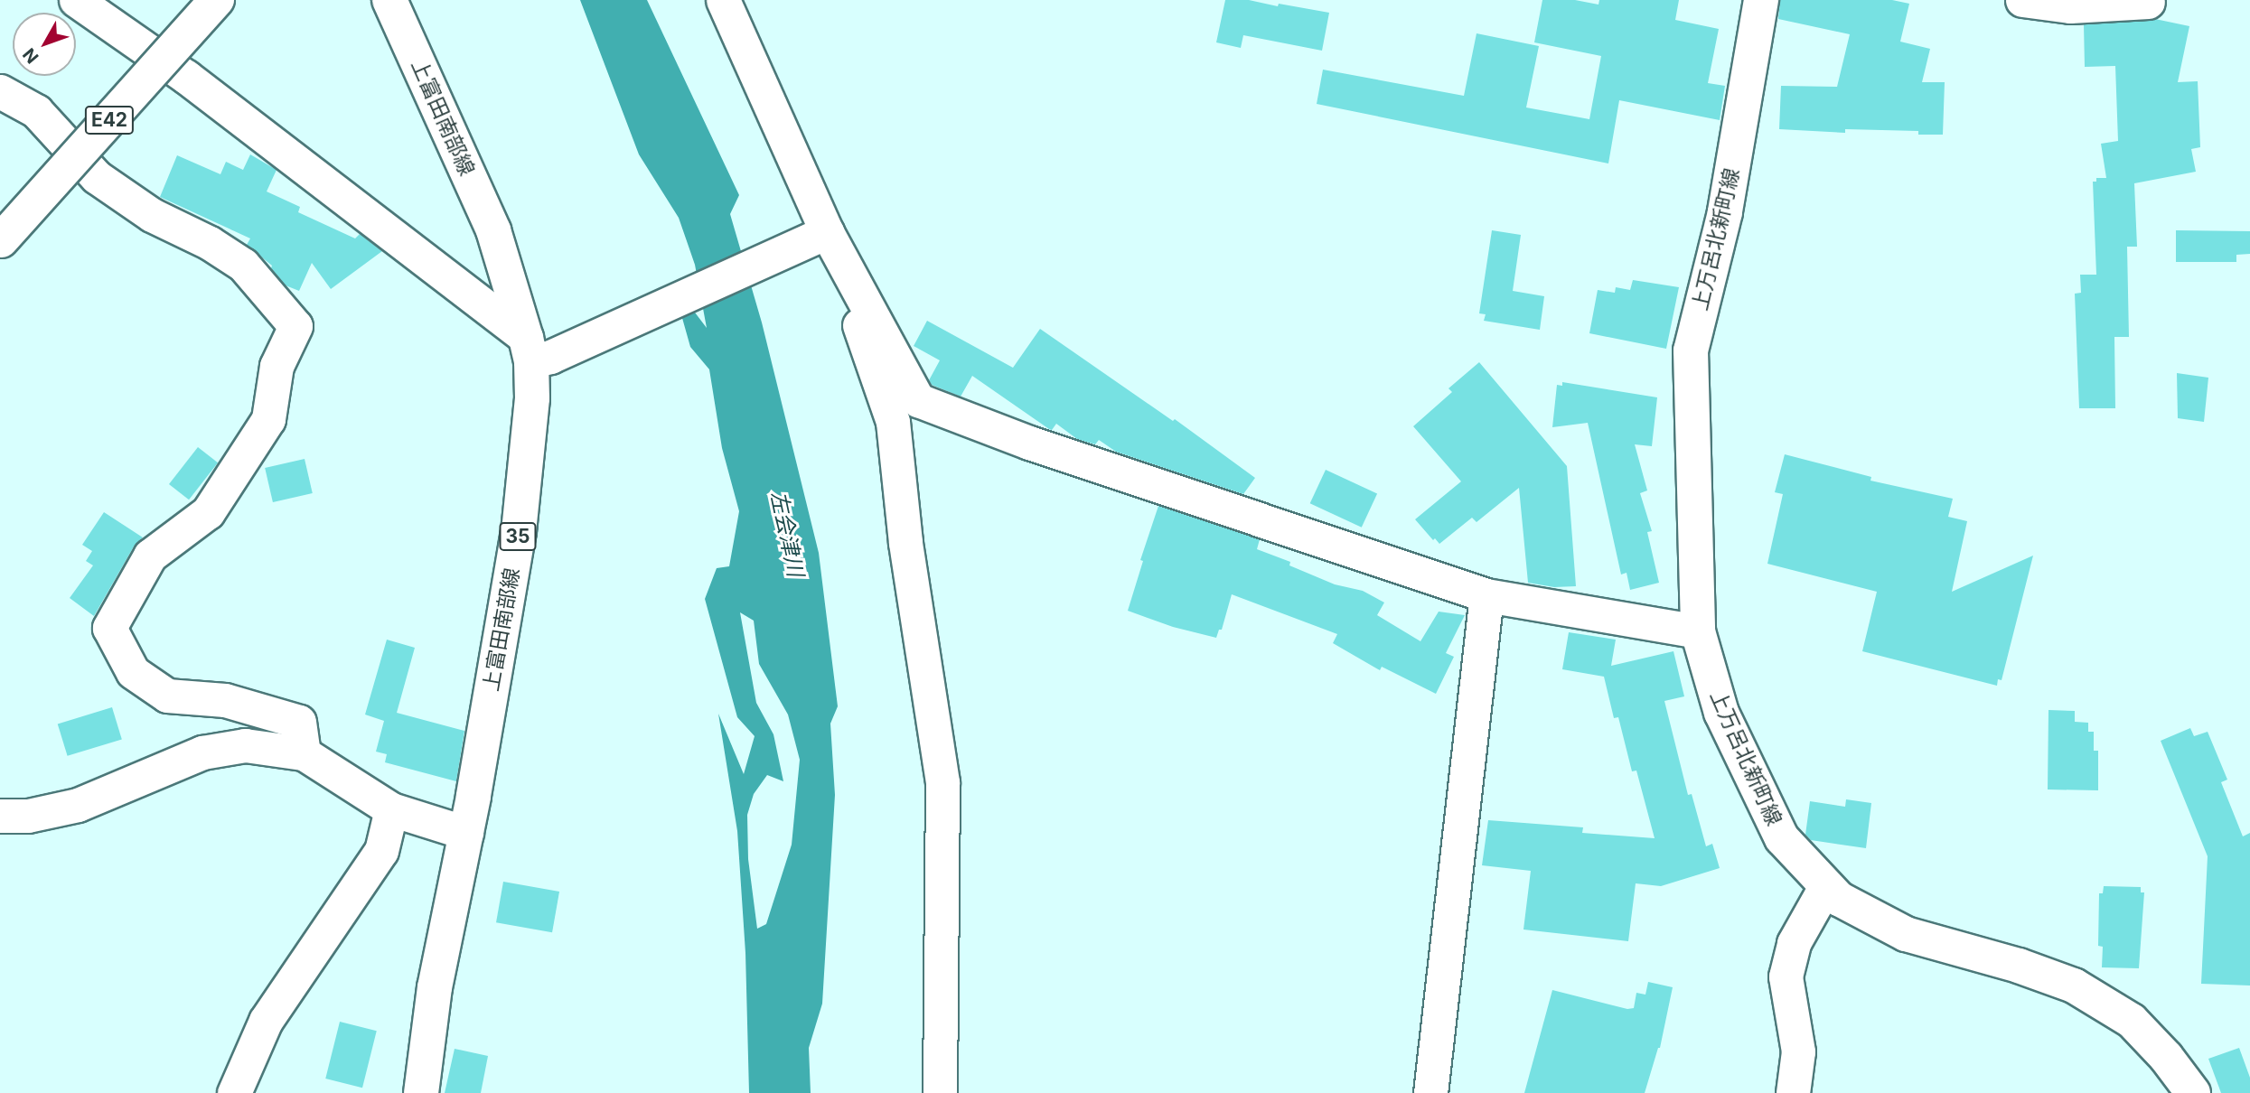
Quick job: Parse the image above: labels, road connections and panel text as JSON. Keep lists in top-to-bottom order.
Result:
{
  "streets": {
    "main road": [
      "上富田南部線",
      "E42",
      "上万呂北新町線",
      "35"
    ]
  },
  "water": ["左会津川"],
  "north": "bottom left"
}
